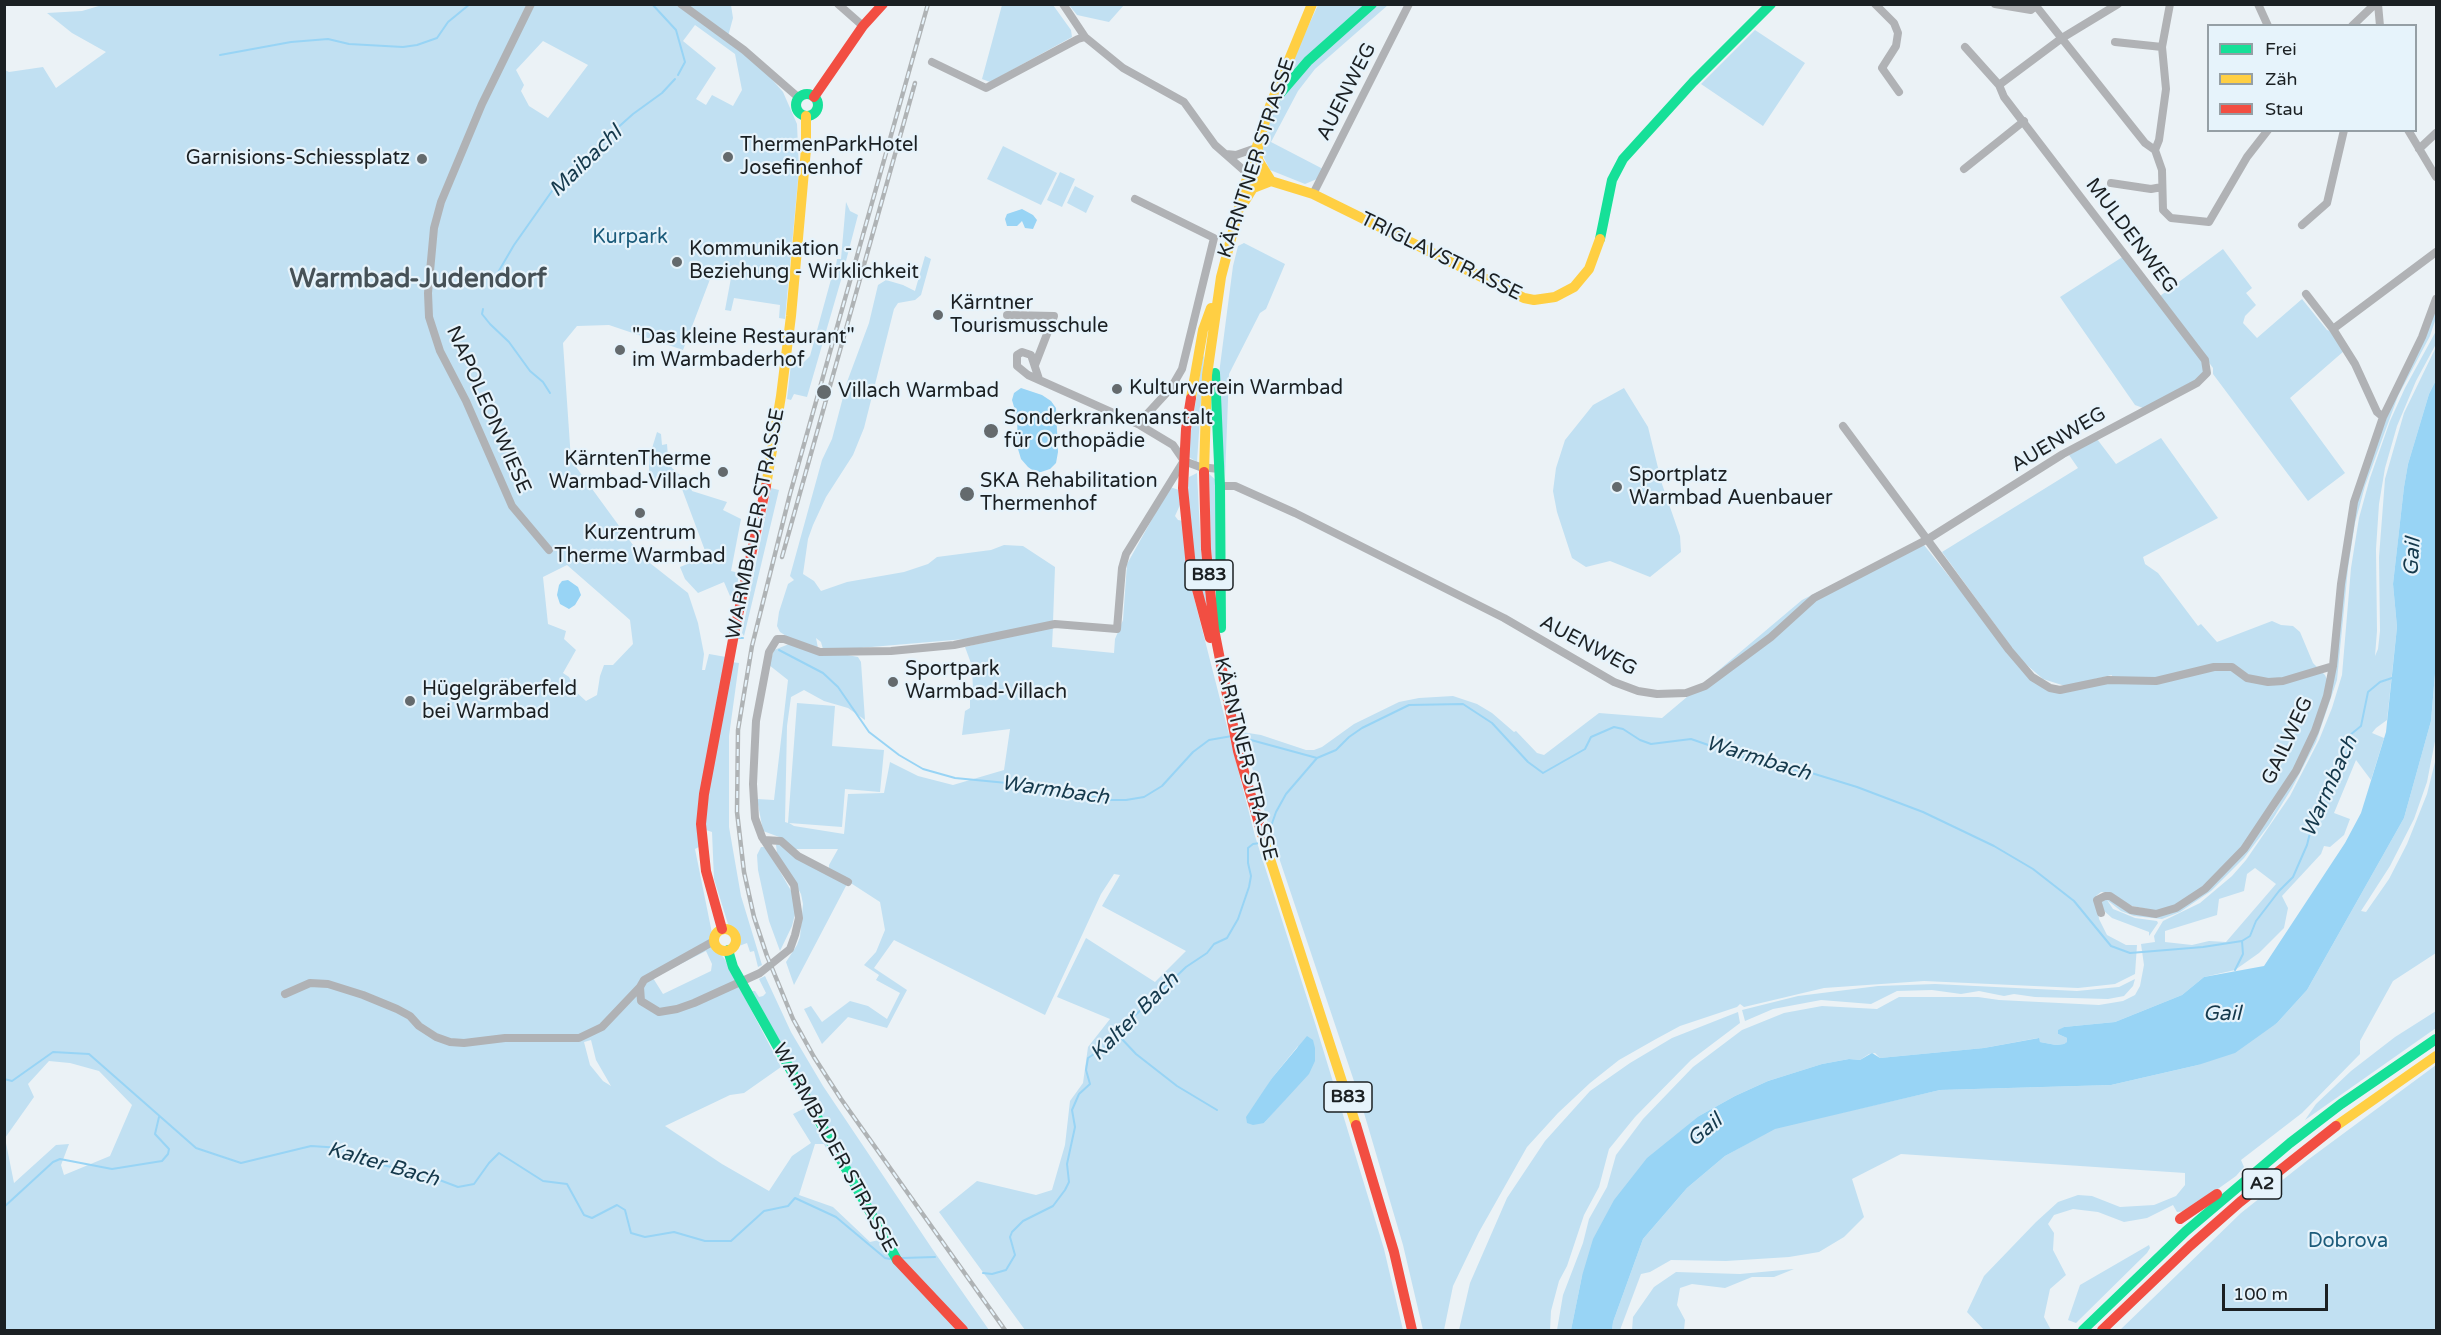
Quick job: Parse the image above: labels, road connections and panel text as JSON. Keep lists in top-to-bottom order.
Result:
{
  "streets": {
    "main road": [
      "KÄRNTNER STRASSE",
      "TRIGLAVSTRASSE",
      "WARMBADER STRASSE",
      "B83",
      "A2"
    ],
    "street": [
      "AUENWEG",
      "MULDENWEG",
      "NAPOLEONWIESE",
      "GAILWEG"
    ]
  },
  "crossings": [
    ["AUENWEG", "MULDENWEG"],
    ["AUENWEG", "TRIGLAVSTRASSE"],
    ["KÄRNTNER STRASSE", "TRIGLAVSTRASSE"]
  ],
  "districts": ["Warmbad-Judendorf"],
  "water": [
    "Maibachl",
    "Gail",
    "Warmbach",
    "Kalter Bach"
  ],
  "parks": ["Kurpark", "Dobrova"],
  "places": [
    "ThermenParkHotel Josefinenhof",
    "Garnisions-Schiessplatz",
    "Kommunikation - Beziehung - Wirklichkeit",
    "Kärntner Tourismusschule",
    "\"Das kleine Restaurant\" im Warmbaderhof",
    "Kulturverein Warmbad",
    "Villach Warmbad",
    "Sonderkrankenanstalt für Orthopädie",
    "KärntenTherme Warmbad-Villach",
    "Sportplatz Warmbad Auenbauer",
    "SKA Rehabilitation Thermenhof",
    "Kurzentrum Therme Warmbad",
    "Sportpark Warmbad-Villach",
    "Hügelgräberfeld bei Warmbad"
  ],
  "legend": ["Frei", "Zäh", "Stau"],
  "scale_bar": "100 m"
}
